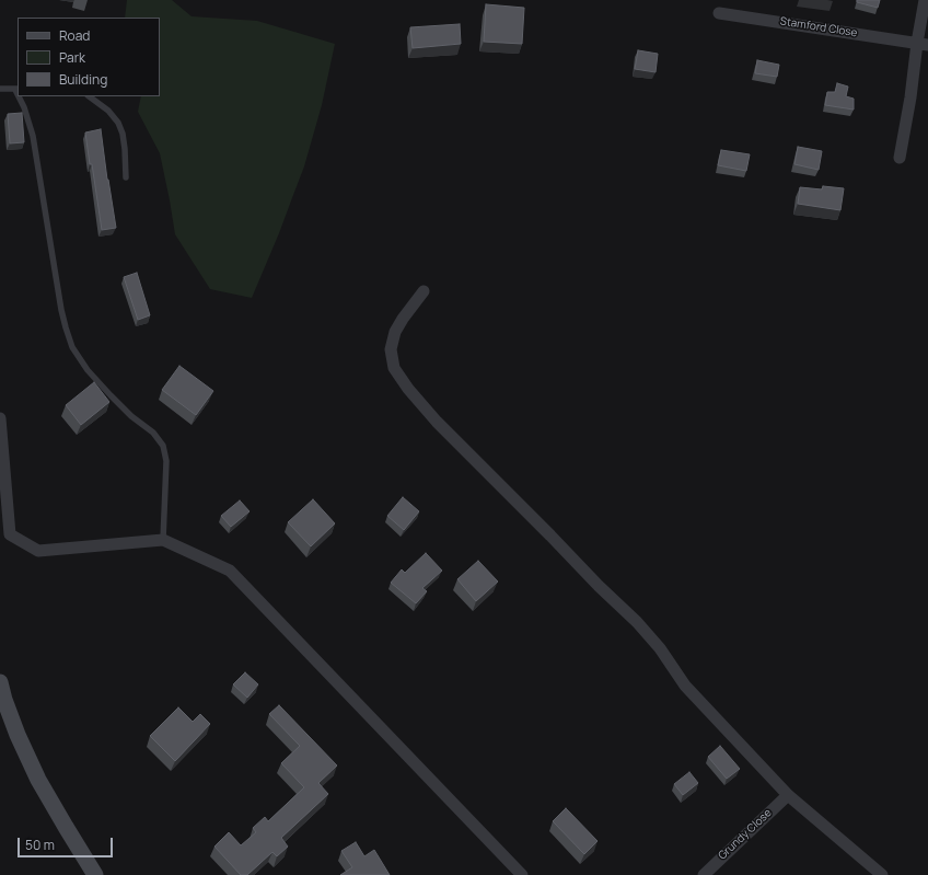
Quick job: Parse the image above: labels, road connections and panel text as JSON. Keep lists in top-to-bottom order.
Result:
{
  "streets": {
    "street": ["Stamford Close", "Grundy Close"]
  },
  "legend": ["Road", "Park", "Building"],
  "scale_bar": "50 m"
}
